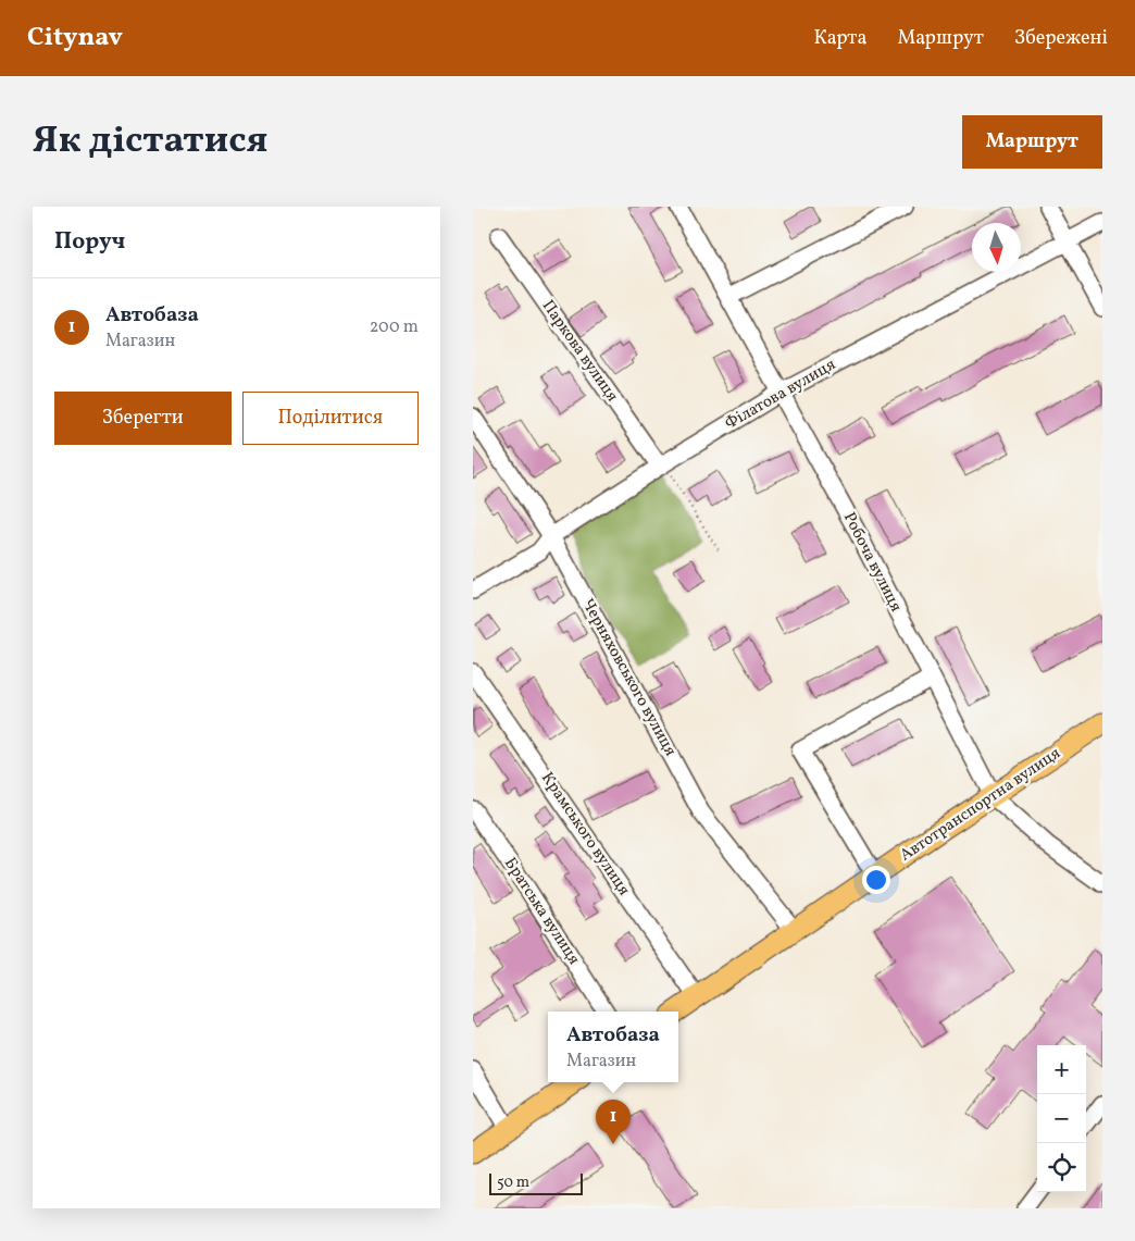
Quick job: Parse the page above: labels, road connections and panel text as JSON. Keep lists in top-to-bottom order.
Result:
{
  "streets": {
    "main road": ["Автотранспортна вулиця"],
    "street": [
      "Паркова вулиця",
      "Філатова вулиця",
      "Робоча вулиця",
      "Черняховського вулиця",
      "Крамського вулиця",
      "Братська вулиця"
    ]
  },
  "crossings": [
    ["Паркова вулиця", "Філатова вулиця"],
    ["Філатова вулиця", "Робоча вулиця"],
    ["Філатова вулиця", "Черняховського вулиця"],
    ["Робоча вулиця", "Автотранспортна вулиця"],
    ["Черняховського вулиця", "Автотранспортна вулиця"],
    ["Автотранспортна вулиця", "Крамського вулиця"]
  ],
  "scale_bar": "50 m",
  "north": "bottom",
  "page": {
    "header": "Citynav",
    "nav": ["Карта", "Маршрут", "Збережені"],
    "title": "Як дістатися",
    "buttons": [
      "Маршрут",
      ["Зберегти", "Поділитися"]
    ],
    "heading": "Поруч",
    "list": [
      {
        "mark": "1",
        "name": "Автобаза",
        "note": "Магазин",
        "value": "200 m"
      }
    ],
    "popup": ["Автобаза", "Магазин"],
    "map_buttons": ["+", "−"],
    "pins": "1",
    "scale": "50 m"
  }
}
